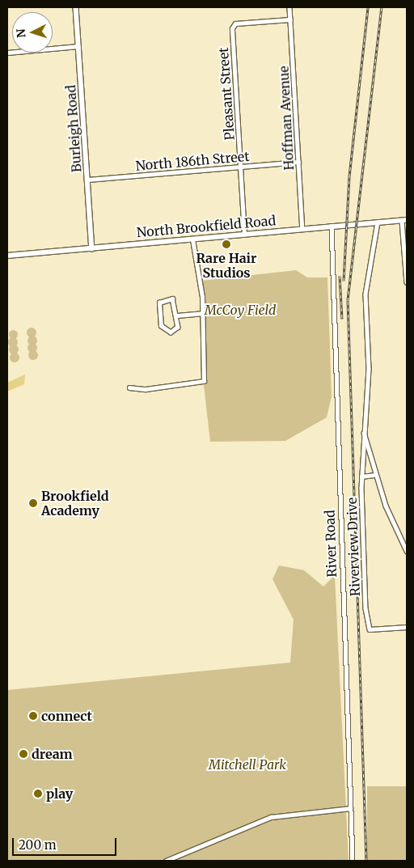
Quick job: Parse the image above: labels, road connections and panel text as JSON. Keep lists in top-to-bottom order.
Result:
{
  "streets": {
    "street": [
      "Pleasant Street",
      "Hoffman Avenue",
      "Burleigh Road",
      "North 186th Street",
      "North Brookfield Road",
      "River Road",
      "Riverview Drive"
    ]
  },
  "crossings": [
    ["Pleasant Street", "Hoffman Avenue"],
    ["Pleasant Street", "North 186th Street"],
    ["Pleasant Street", "North Brookfield Road"],
    ["Hoffman Avenue", "North 186th Street"],
    ["Hoffman Avenue", "North Brookfield Road"],
    ["Burleigh Road", "North 186th Street"],
    ["Burleigh Road", "North Brookfield Road"],
    ["North Brookfield Road", "River Road"],
    ["North Brookfield Road", "Riverview Drive"]
  ],
  "parks": ["McCoy Field", "Mitchell Park"],
  "places": [
    "Rare Hair Studios",
    "Brookfield Academy",
    "connect",
    "dream",
    "play"
  ],
  "scale_bar": "200 m",
  "north": "left"
}
